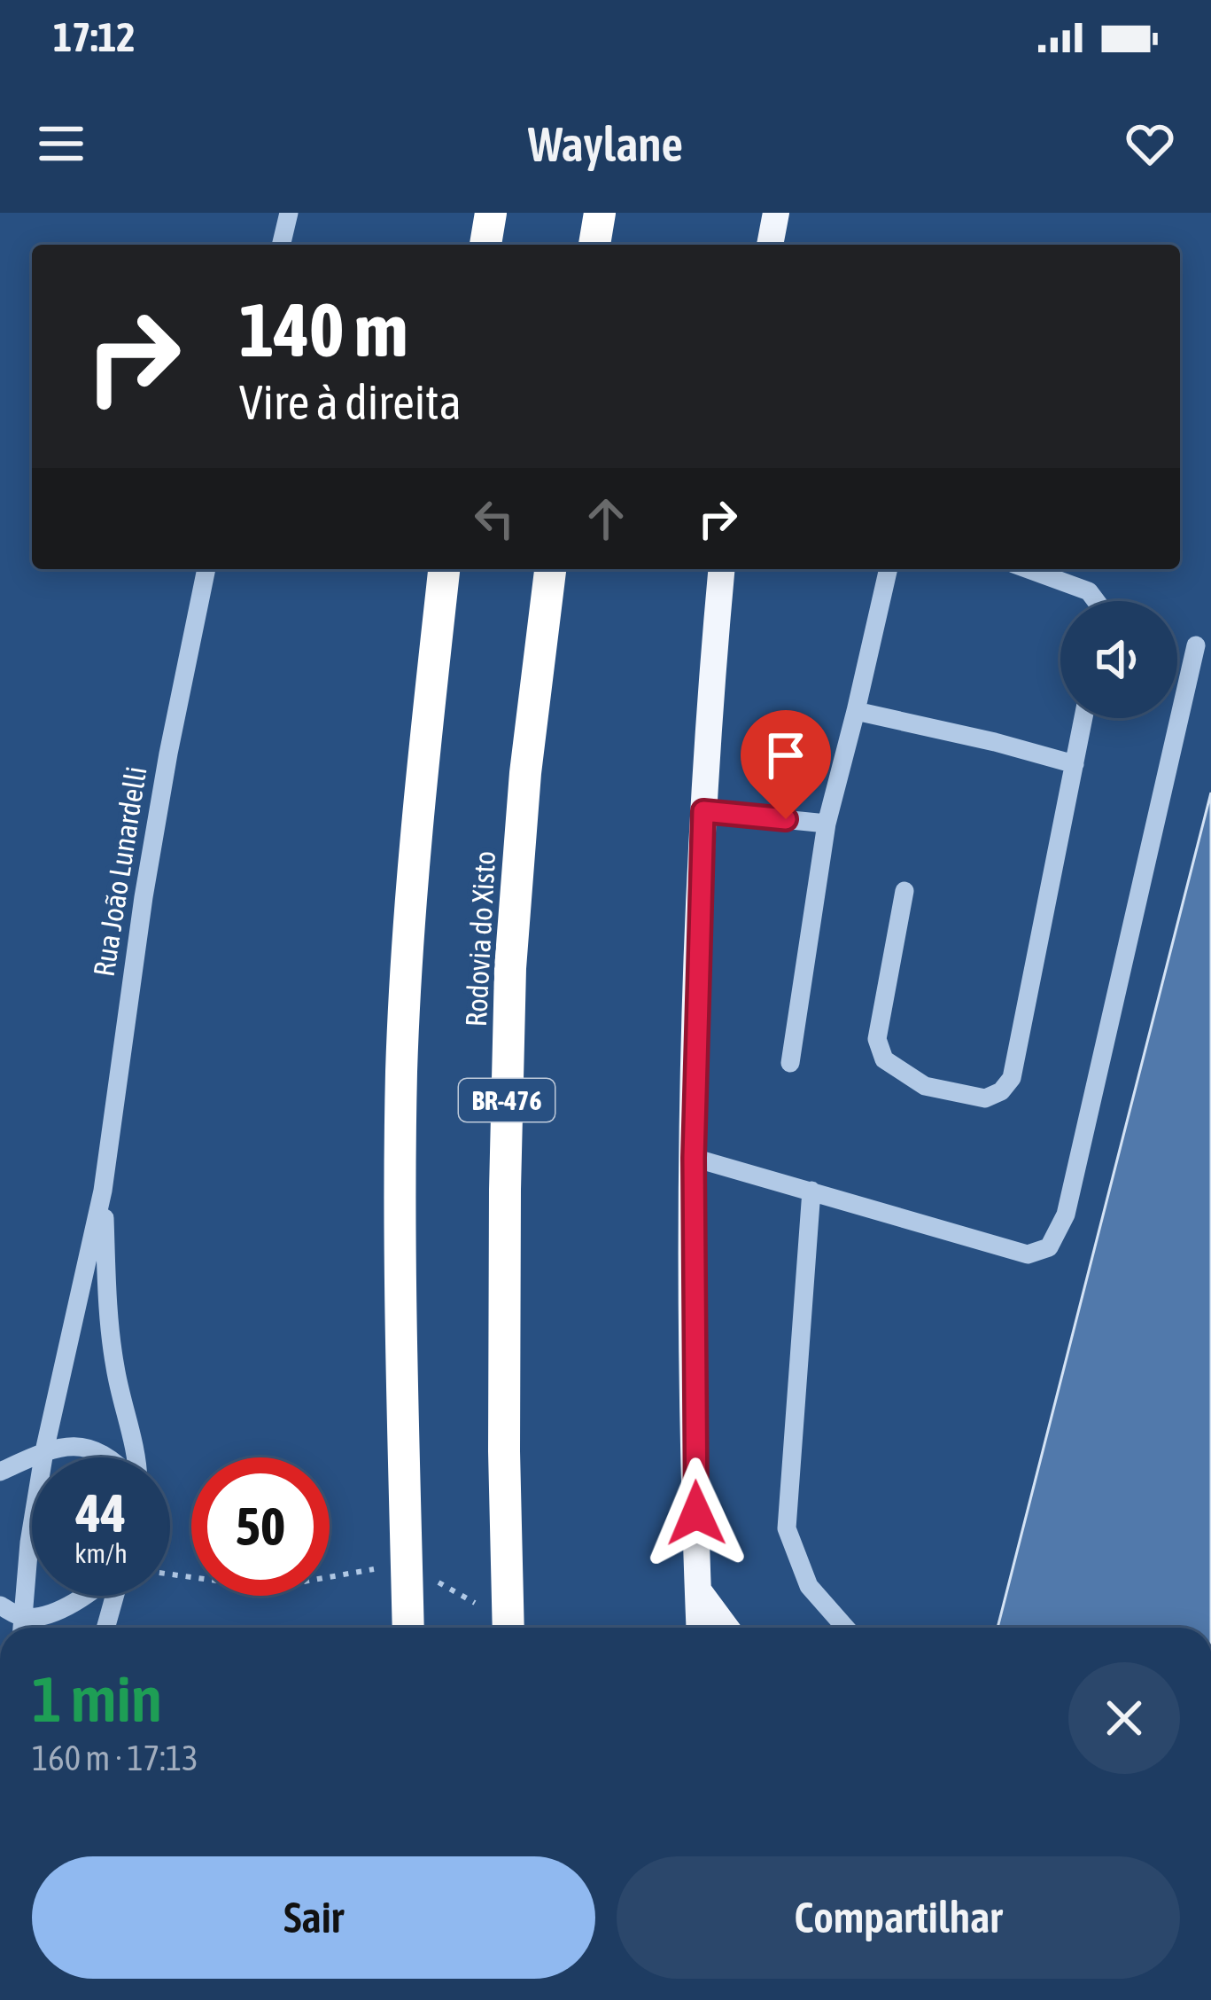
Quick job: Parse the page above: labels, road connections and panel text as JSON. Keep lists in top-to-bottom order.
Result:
{
  "streets": {
    "highway": ["Rodovia do Xisto", "BR-476"],
    "street": ["Rua João Lunardelli"]
  },
  "page": {
    "status": "17:12",
    "header": "Waylane",
    "turn": ["140 m", "Vire à direita"],
    "speed": "44 km/h",
    "limit": "50",
    "heading": ["1 min", "160 m · 17:13"],
    "buttons": ["Sair", "Compartilhar"]
  }
}
